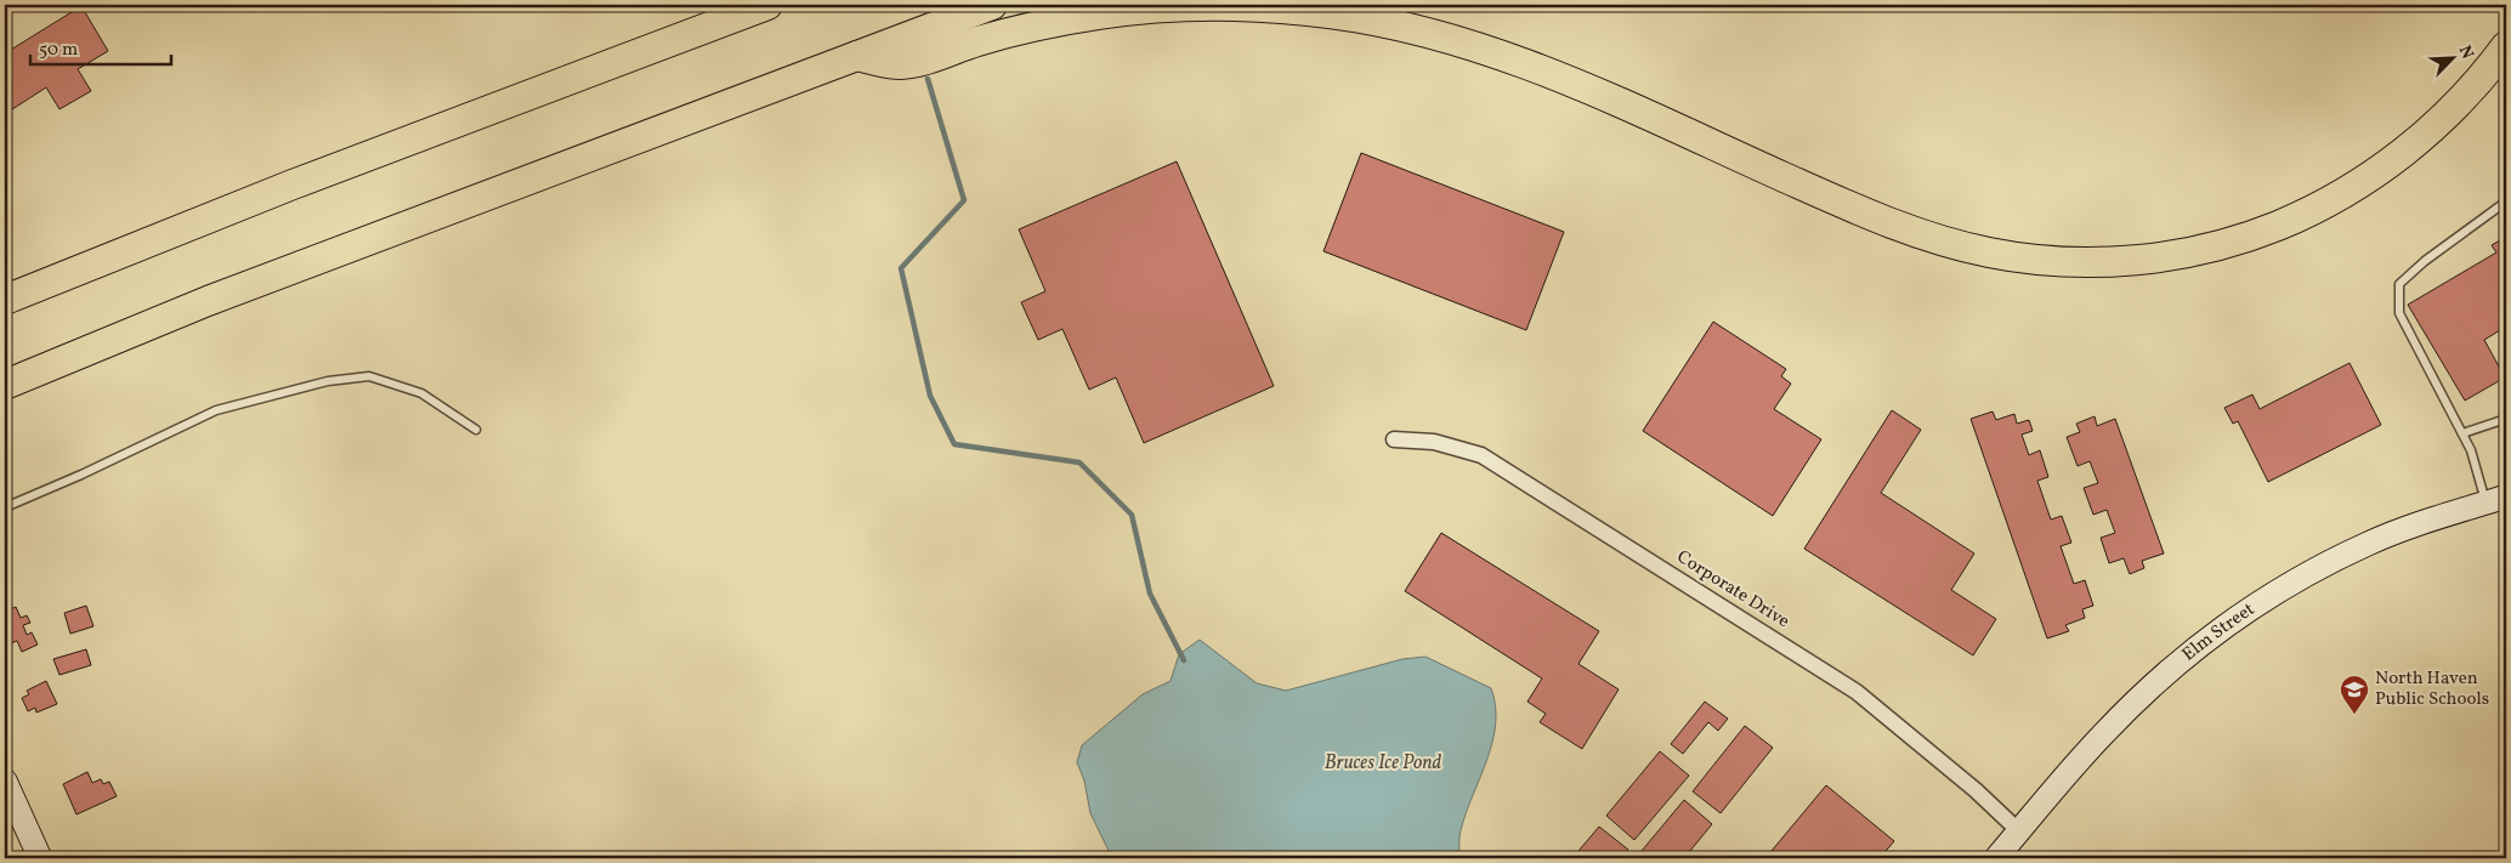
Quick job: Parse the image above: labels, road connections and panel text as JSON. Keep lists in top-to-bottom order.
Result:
{
  "streets": {
    "street": ["Corporate Drive", "Elm Street"]
  },
  "crossings": [
    ["Corporate Drive", "Elm Street"]
  ],
  "water": ["Bruces Ice Pond"],
  "places": {
    "school or university": ["North Haven Public Schools"]
  },
  "scale_bar": "50 m",
  "north": "top right"
}
